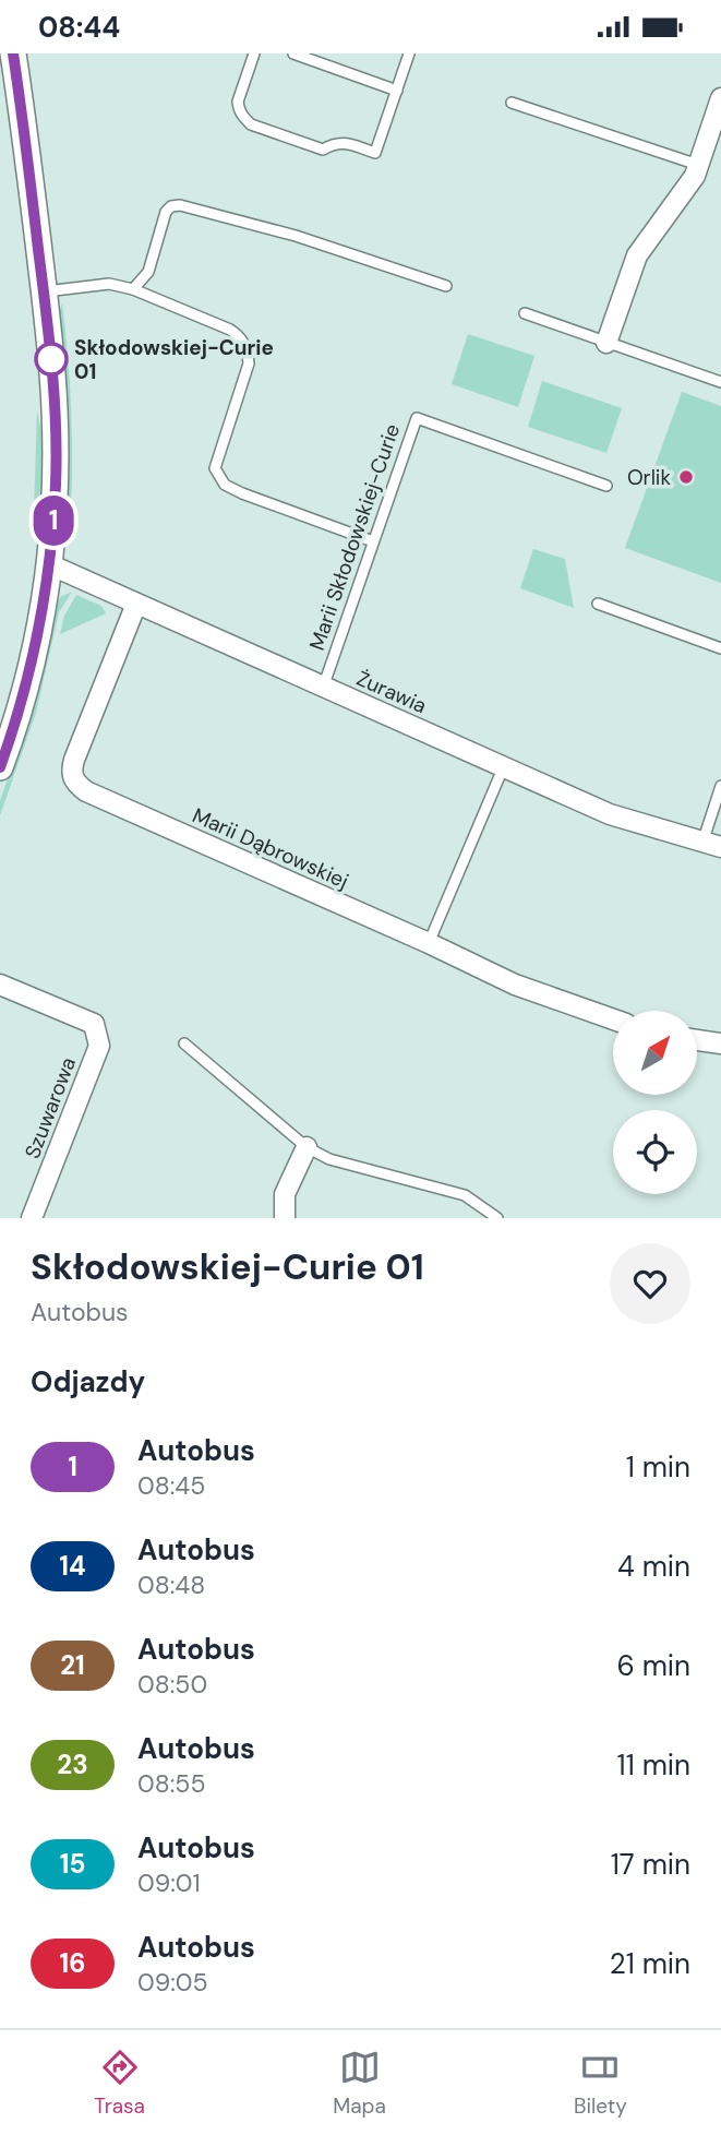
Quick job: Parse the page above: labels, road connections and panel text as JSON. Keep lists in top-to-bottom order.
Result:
{
  "streets": {
    "street": ["Żurawia", "Marii Dąbrowskiej", "Szuwarowa"],
    "lane": ["Marii Skłodowskiej-Curie"]
  },
  "crossings": [
    ["Marii Skłodowskiej-Curie", "Żurawia"],
    ["Żurawia", "Marii Dąbrowskiej"]
  ],
  "places": ["Skłodowskiej-Curie 01", "Orlik"],
  "lines": ["bus line 1"],
  "north": "top right",
  "page": {
    "status": "08:44",
    "on_map": "1",
    "heading": [
      ["Skłodowskiej-Curie 01", "Autobus"],
      "Odjazdy"
    ],
    "list": [
      {
        "mark": "1",
        "name": "Autobus",
        "note": "08:45",
        "value": "1 min"
      },
      {
        "mark": "14",
        "name": "Autobus",
        "note": "08:48",
        "value": "4 min"
      },
      {
        "mark": "21",
        "name": "Autobus",
        "note": "08:50",
        "value": "6 min"
      },
      {
        "mark": "23",
        "name": "Autobus",
        "note": "08:55",
        "value": "11 min"
      },
      {
        "mark": "15",
        "name": "Autobus",
        "note": "09:01",
        "value": "17 min"
      },
      {
        "mark": "16",
        "name": "Autobus",
        "note": "09:05",
        "value": "21 min"
      }
    ],
    "tabs": ["Trasa", "Mapa", "Bilety"]
  }
}
